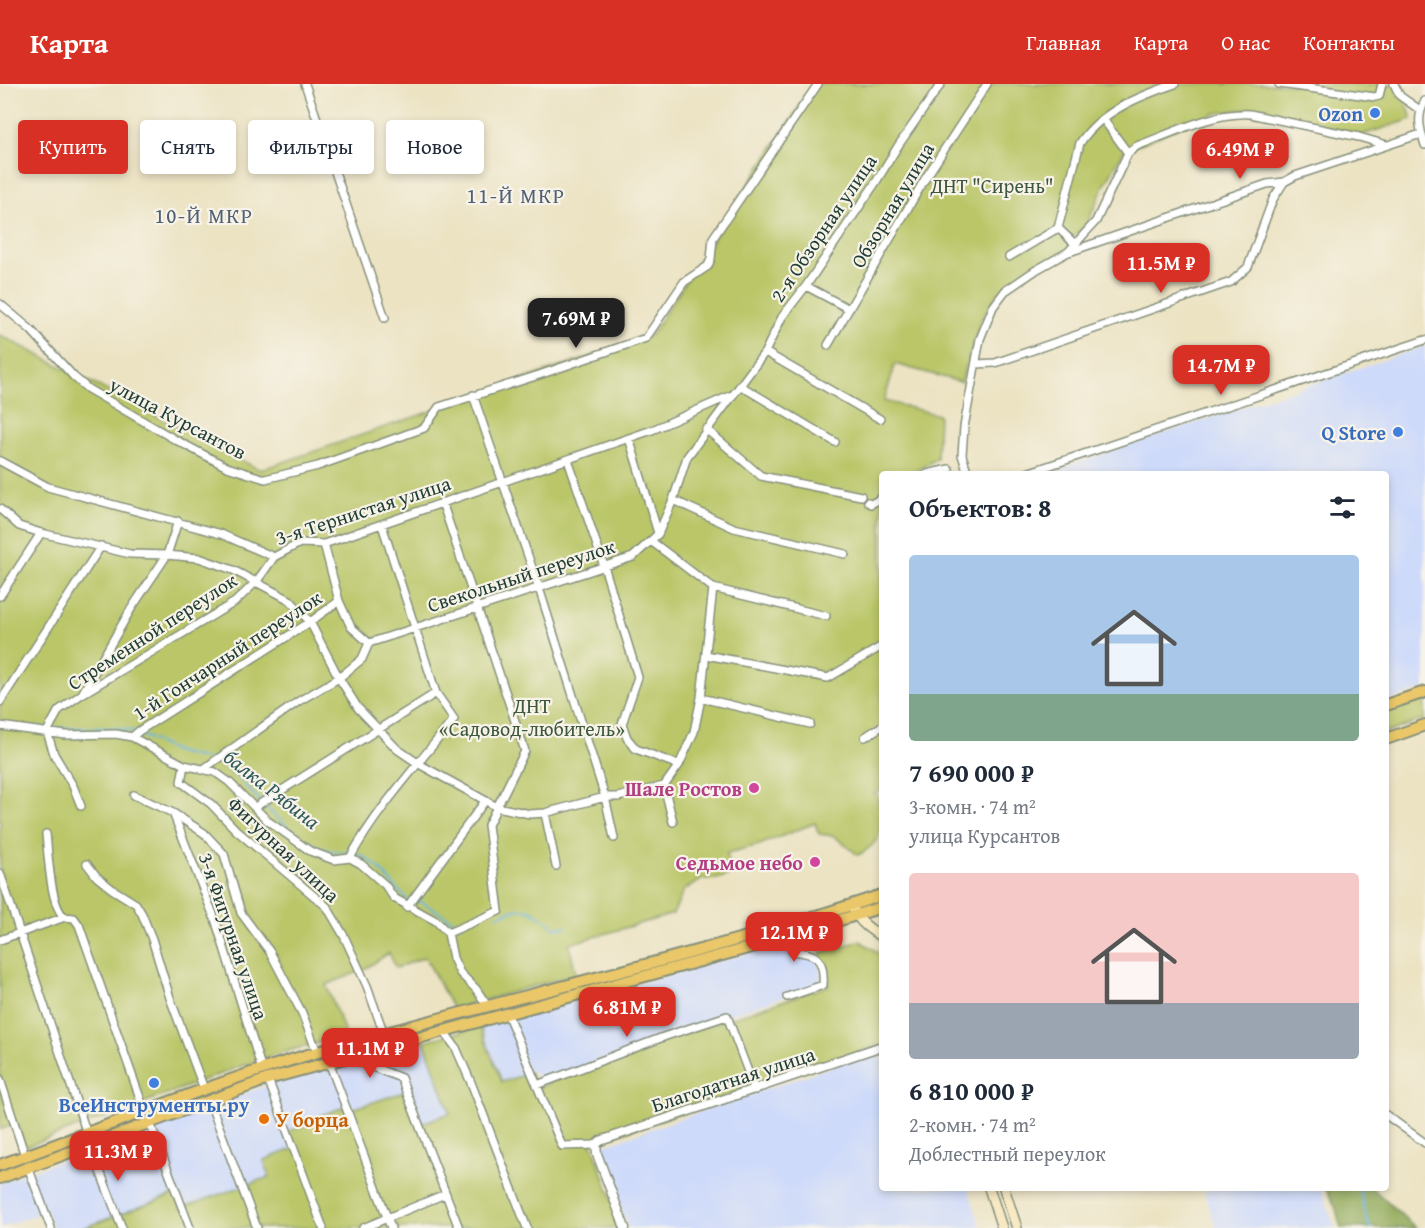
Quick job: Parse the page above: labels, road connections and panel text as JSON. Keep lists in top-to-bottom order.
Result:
{
  "streets": {
    "street": [
      "Обзорная улица",
      "2-я Обзорная улица",
      "улица Курсантов",
      "3-я Тернистая улица",
      "Свекольный переулок",
      "Стременной переулок",
      "1-й Гончарный переулок",
      "Фигурная улица",
      "3-я Фигурная улица",
      "Благодатная улица"
    ]
  },
  "crossings": [
    ["2-я Обзорная улица", "3-я Тернистая улица"],
    ["2-я Обзорная улица", "Свекольный переулок"],
    ["3-я Тернистая улица", "Свекольный переулок"],
    ["3-я Тернистая улица", "Стременной переулок"]
  ],
  "districts": ["11-Й МКР", "10-Й МКР"],
  "water": ["балка Рябина"],
  "parks": ["ДНТ \"Сирень\"", "ДНТ «Садовод-любитель»"],
  "places": [
    "Ozon",
    "Q Store",
    "Шале Ростов",
    "Седьмое небо",
    "ВсеИнструменты.ру",
    "У борца"
  ],
  "page": {
    "header": "Карта",
    "nav": [
      "Главная",
      "Карта",
      "О нас",
      "Контакты"
    ],
    "chip": [
      "Купить",
      "Снять",
      "Фильтры",
      "Новое"
    ],
    "price": [
      "6.49M ₽",
      "11.5M ₽",
      "7.69M ₽",
      "14.7M ₽",
      "12.1M ₽",
      "6.81M ₽",
      "11.1M ₽",
      "11.3M ₽"
    ],
    "heading": "Объектов: 8",
    "list": [
      {
        "name": "7 690 000 ₽",
        "note": "3-комн. · 74 m² · улица Курсантов"
      },
      {
        "name": "6 810 000 ₽",
        "note": "2-комн. · 74 m² · Доблестный переулок"
      }
    ]
  }
}
